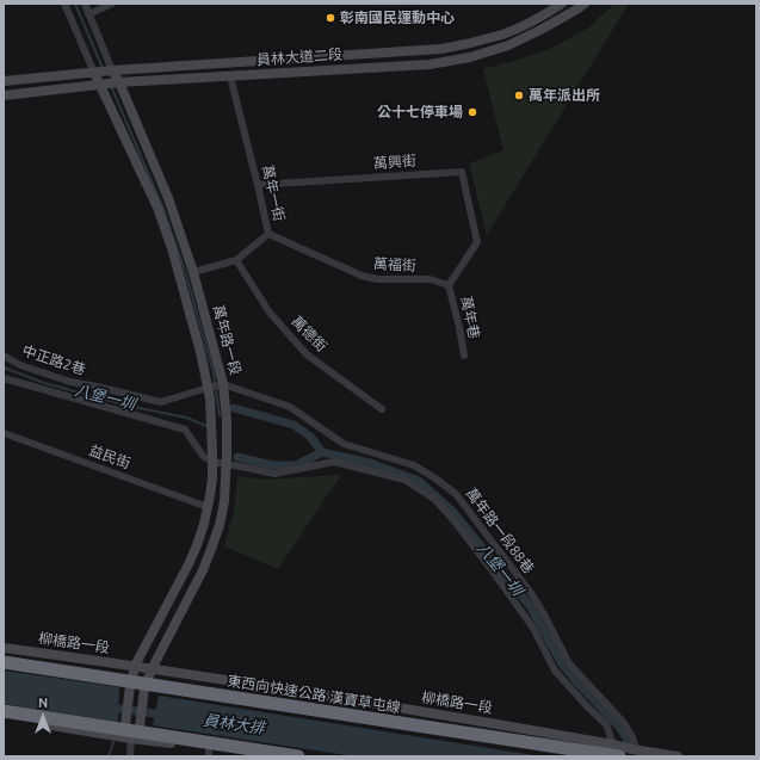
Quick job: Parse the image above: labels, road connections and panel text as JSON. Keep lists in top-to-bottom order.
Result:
{
  "streets": {
    "highway": ["東西向快速公路 漢寶草屯線"],
    "street": [
      "員林大道二段",
      "萬興街",
      "萬年一街",
      "萬福街",
      "萬年巷",
      "萬德街",
      "萬年路一段",
      "中正路2巷",
      "益民街",
      "萬年路一段88巷",
      "柳橋路一段"
    ]
  },
  "crossings": [
    ["員林大道二段", "萬年一街"],
    ["員林大道二段", "萬年路一段"],
    ["萬興街", "萬年一街"],
    ["萬興街", "萬福街"],
    ["萬興街", "萬年巷"],
    ["萬年一街", "萬福街"],
    ["萬年一街", "萬德街"],
    ["萬年一街", "萬年路一段"],
    ["萬福街", "萬年巷"],
    ["萬年路一段", "中正路2巷"],
    ["萬年路一段", "益民街"],
    ["萬年路一段", "萬年路一段88巷"],
    ["萬年路一段", "柳橋路一段"],
    ["中正路2巷", "萬年路一段88巷"],
    ["萬年路一段88巷", "柳橋路一段"]
  ],
  "water": ["八堡一圳", "員林大排"],
  "places": ["彰南國民運動中心", "萬年派出所", "公十七停車場"],
  "north": "top"
}
